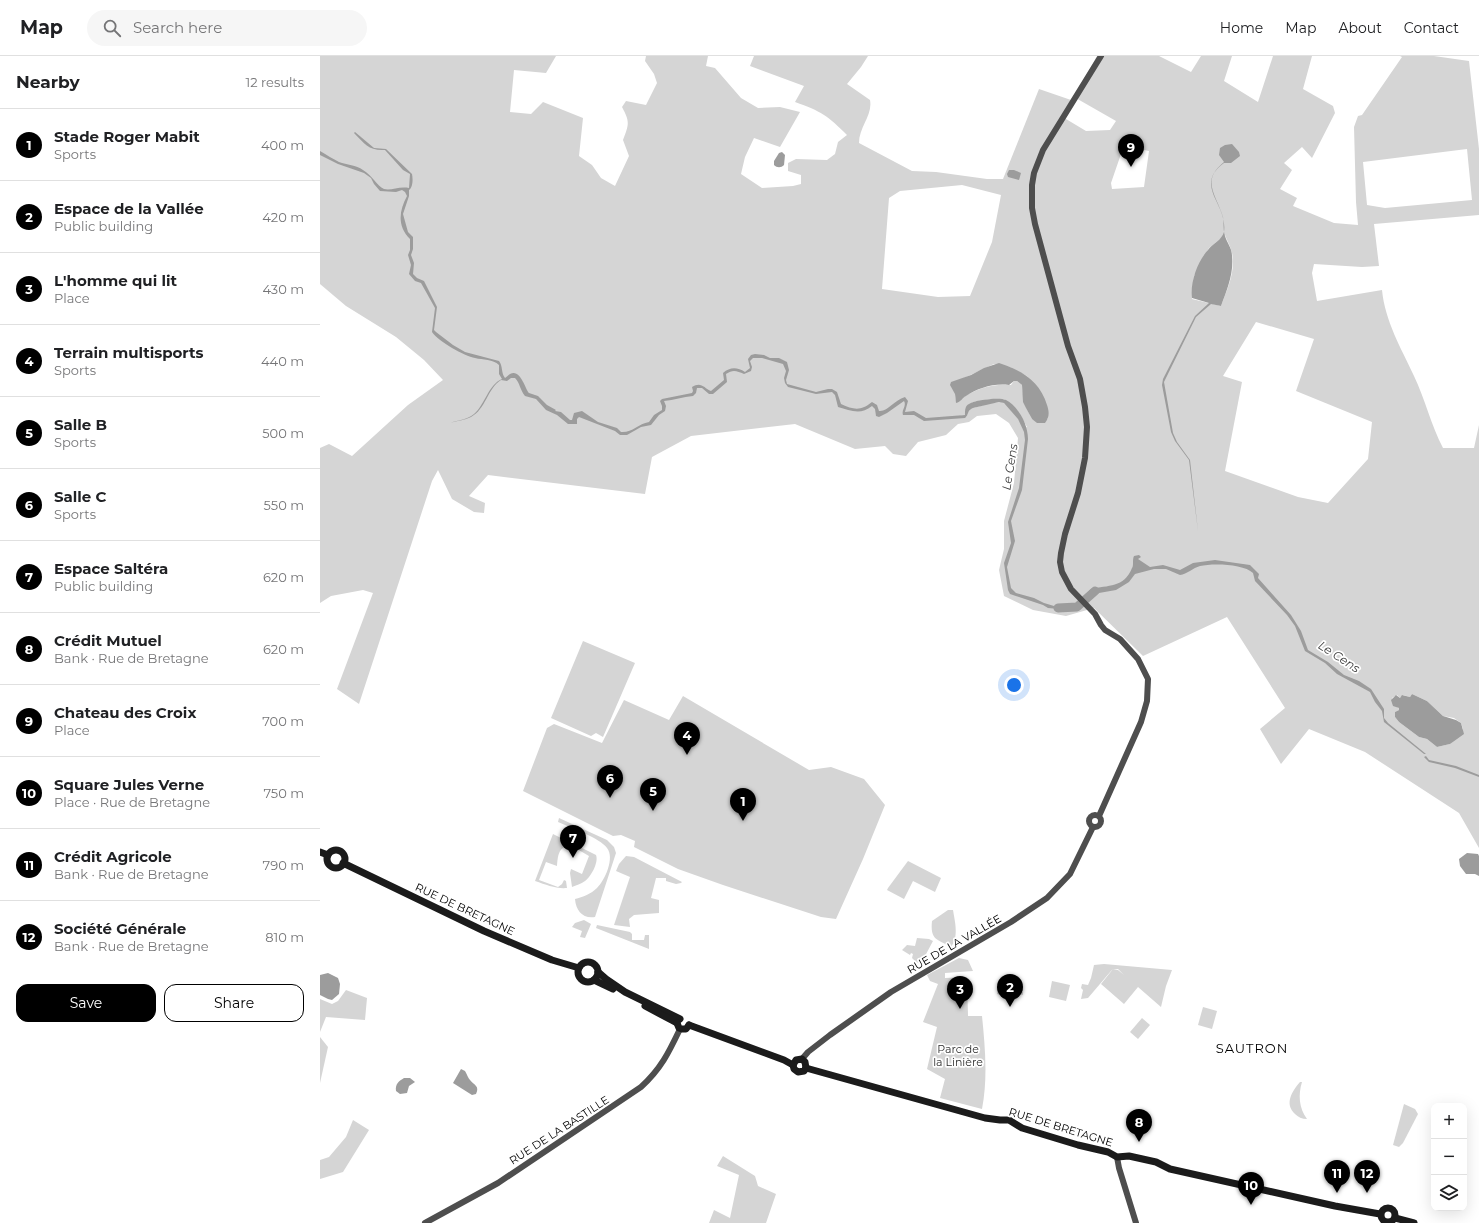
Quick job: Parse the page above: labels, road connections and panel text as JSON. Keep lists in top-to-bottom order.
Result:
{
  "streets": {
    "main road": ["RUE DE BRETAGNE"],
    "street": ["RUE DE LA VALLÉE", "RUE DE LA BASTILLE"]
  },
  "crossings": [
    ["RUE DE BRETAGNE", "RUE DE LA VALLÉE"]
  ],
  "districts": ["SAUTRON"],
  "water": ["Le Cens"],
  "parks": ["Parc de la Linière"],
  "page": {
    "header": "Map",
    "search": "Search here",
    "nav": [
      "Home",
      "Map",
      "About",
      "Contact"
    ],
    "heading": ["Nearby", "12 results"],
    "list": [
      {
        "mark": "1",
        "name": "Stade Roger Mabit",
        "note": "Sports",
        "value": "400 m"
      },
      {
        "mark": "2",
        "name": "Espace de la Vallée",
        "note": "Public building",
        "value": "420 m"
      },
      {
        "mark": "3",
        "name": "L'homme qui lit",
        "note": "Place",
        "value": "430 m"
      },
      {
        "mark": "4",
        "name": "Terrain multisports",
        "note": "Sports",
        "value": "440 m"
      },
      {
        "mark": "5",
        "name": "Salle B",
        "note": "Sports",
        "value": "500 m"
      },
      {
        "mark": "6",
        "name": "Salle C",
        "note": "Sports",
        "value": "550 m"
      },
      {
        "mark": "7",
        "name": "Espace Saltéra",
        "note": "Public building",
        "value": "620 m"
      },
      {
        "mark": "8",
        "name": "Crédit Mutuel",
        "note": "Bank · Rue de Bretagne",
        "value": "620 m"
      },
      {
        "mark": "9",
        "name": "Chateau des Croix",
        "note": "Place",
        "value": "700 m"
      },
      {
        "mark": "10",
        "name": "Square Jules Verne",
        "note": "Place · Rue de Bretagne",
        "value": "750 m"
      },
      {
        "mark": "11",
        "name": "Crédit Agricole",
        "note": "Bank · Rue de Bretagne",
        "value": "790 m"
      },
      {
        "mark": "12",
        "name": "Société Générale",
        "note": "Bank · Rue de Bretagne",
        "value": "810 m"
      }
    ],
    "pins": [
      "9",
      "4",
      "6",
      "5",
      "1",
      "7",
      "2",
      "3",
      "8",
      "11",
      "12",
      "10"
    ],
    "buttons": ["Save", "Share"],
    "map_buttons": ["+", "−"]
  }
}
